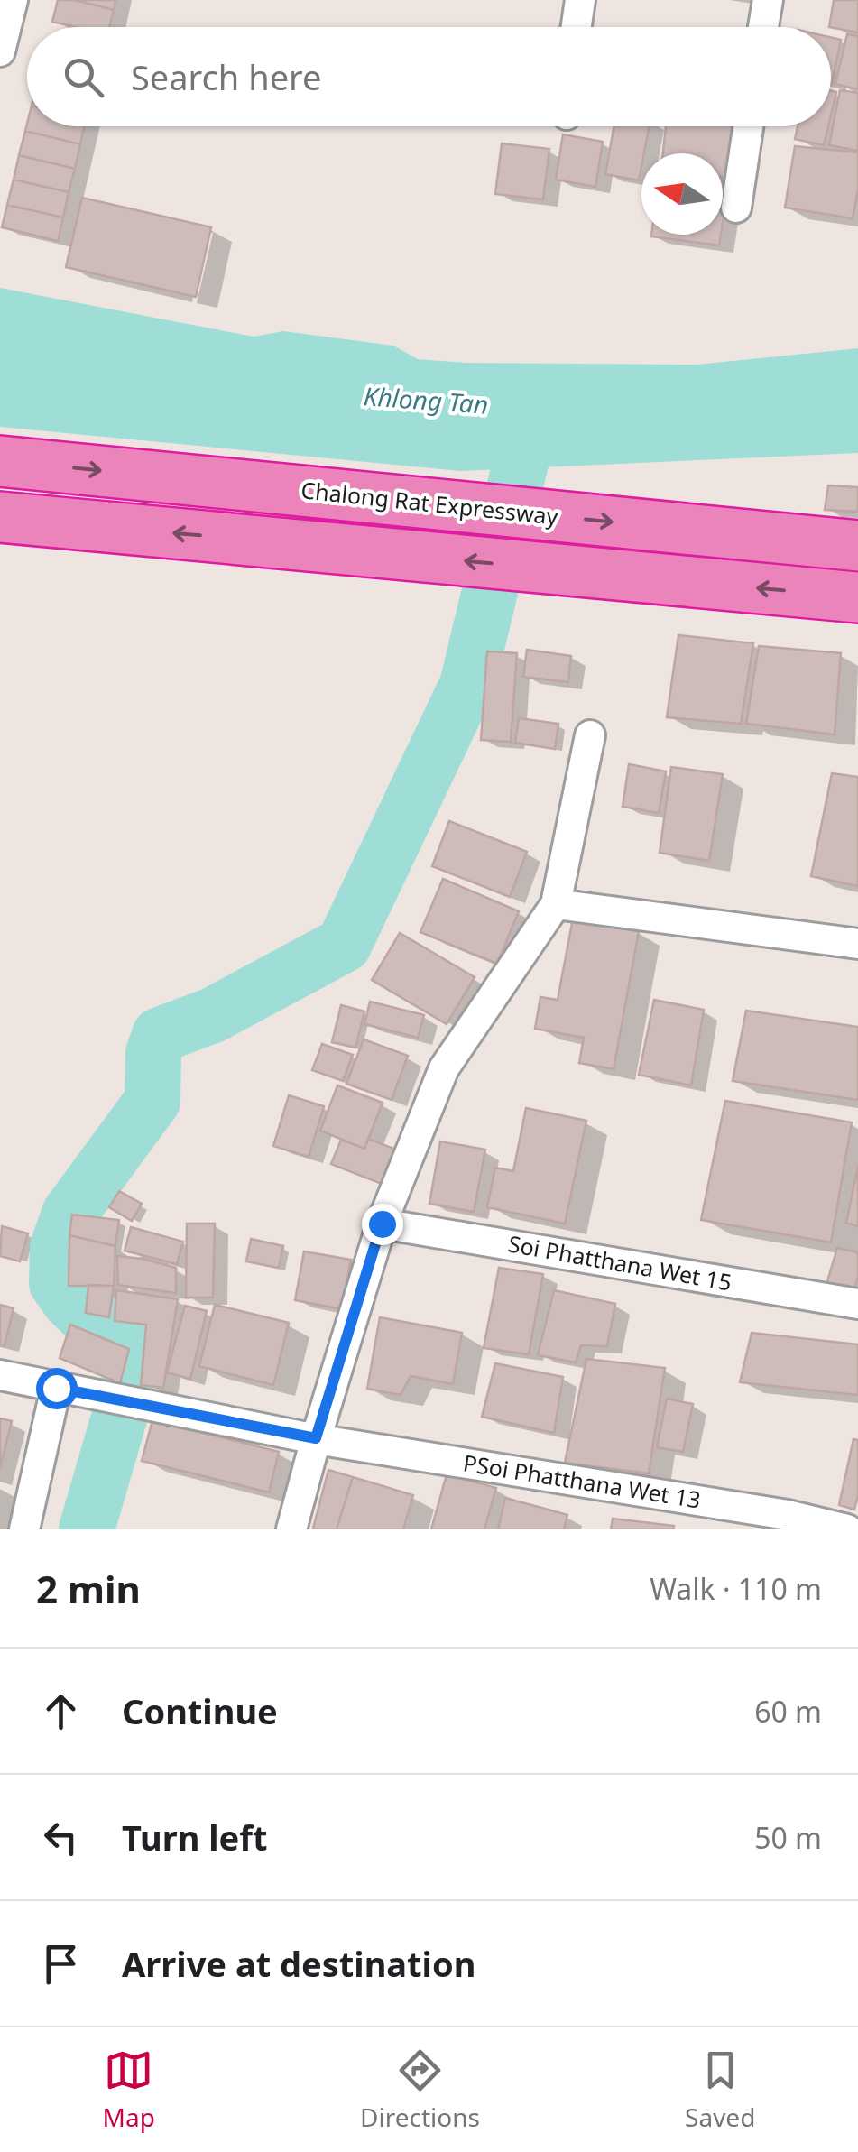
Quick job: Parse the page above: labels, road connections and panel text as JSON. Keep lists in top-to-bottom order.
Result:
{
  "streets": {
    "highway": ["Chalong Rat Expressway"],
    "street": ["Soi Phatthana Wet 15", "PSoi Phatthana Wet 13"]
  },
  "water": ["Khlong Tan"],
  "north": "left",
  "page": {
    "search": "Search here",
    "heading": ["2 min", "Walk · 110 m"],
    "list": [
      ["Continue", "60 m"],
      ["Turn left", "50 m"],
      "Arrive at destination"
    ],
    "nav": ["Map", "Directions", "Saved"]
  }
}
